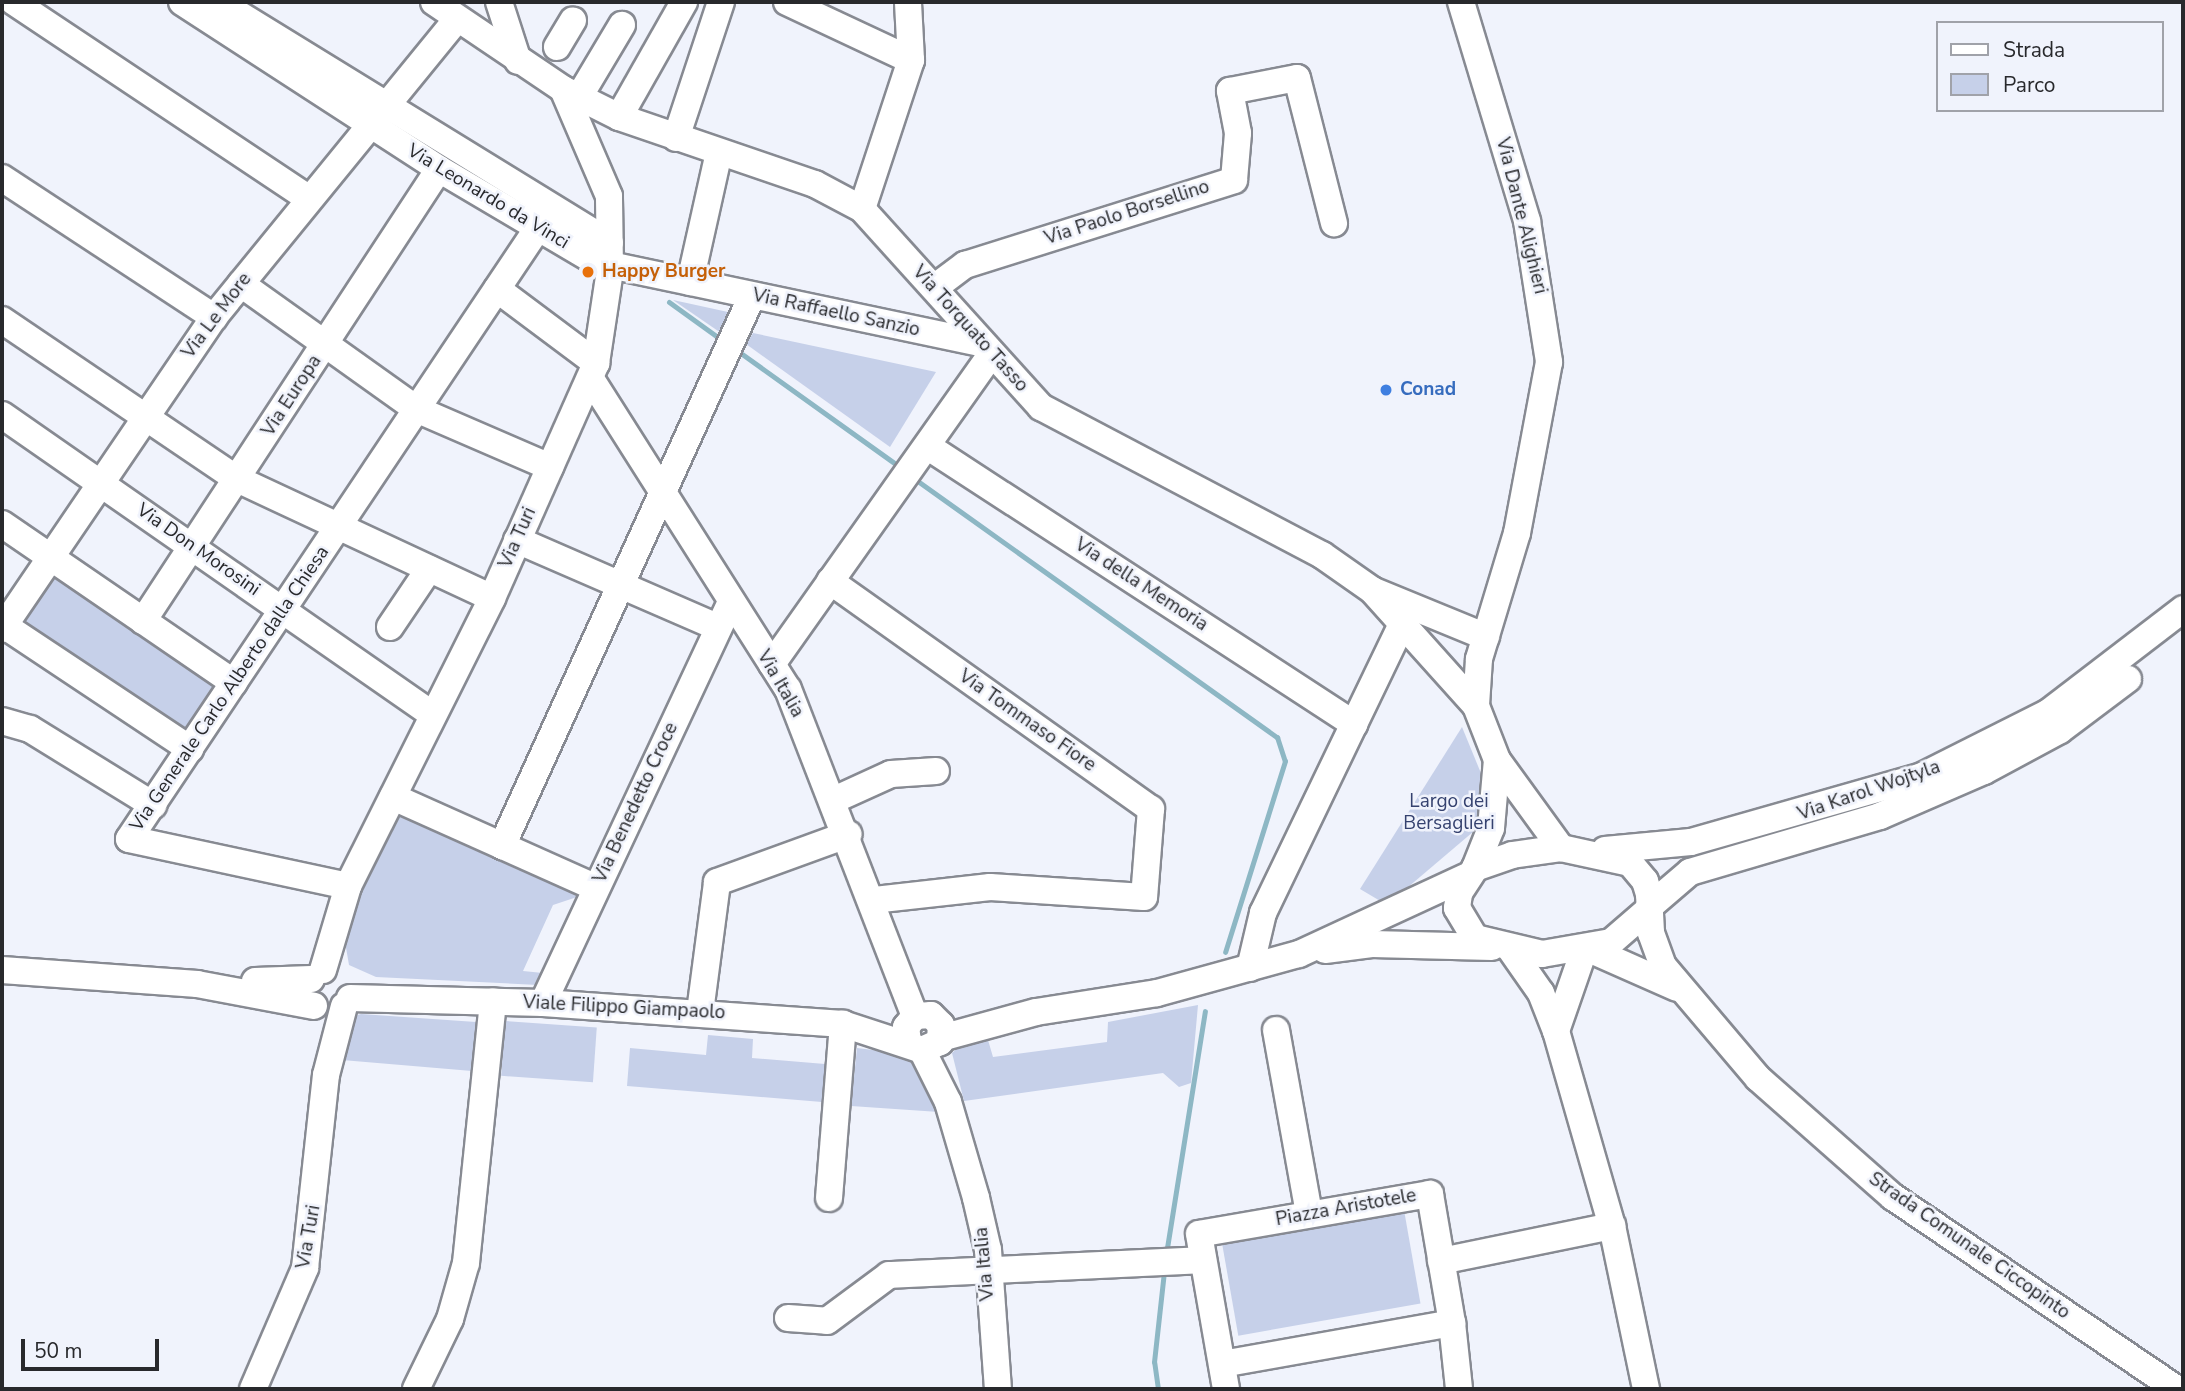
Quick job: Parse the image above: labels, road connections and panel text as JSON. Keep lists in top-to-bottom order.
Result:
{
  "streets": {
    "street": [
      "Via Leonardo da Vinci",
      "Via Paolo Borsellino",
      "Via Dante Alighieri",
      "Via Raffaello Sanzio",
      "Via Le More",
      "Via Torquato Tasso",
      "Via Europa",
      "Via Turi",
      "Via Don Morosini",
      "Via della Memoria",
      "Via Italia",
      "Via Generale Carlo Alberto dalla Chiesa",
      "Via Tommaso Fiore",
      "Via Karol Wojtyla",
      "Via Benedetto Croce",
      "Viale Filippo Giampaolo",
      "Piazza Aristotele",
      "Strada Comunale Ciccopinto"
    ]
  },
  "crossings": [
    ["Via Leonardo da Vinci", "Via Raffaello Sanzio"],
    ["Via Leonardo da Vinci", "Via Le More"],
    ["Via Leonardo da Vinci", "Via Europa"],
    ["Via Leonardo da Vinci", "Via Turi"],
    ["Via Leonardo da Vinci", "Via Generale Carlo Alberto dalla Chiesa"],
    ["Via Paolo Borsellino", "Via Torquato Tasso"],
    ["Via Dante Alighieri", "Via Torquato Tasso"],
    ["Via Raffaello Sanzio", "Via Torquato Tasso"],
    ["Via Raffaello Sanzio", "Via Turi"],
    ["Via Le More", "Via Torquato Tasso"],
    ["Via Le More", "Via Don Morosini"],
    ["Via Torquato Tasso", "Via Turi"],
    ["Via Europa", "Via Don Morosini"],
    ["Via Turi", "Via Don Morosini"],
    ["Via Turi", "Via Italia"],
    ["Via Turi", "Via Generale Carlo Alberto dalla Chiesa"],
    ["Via Turi", "Viale Filippo Giampaolo"],
    ["Via Don Morosini", "Via Generale Carlo Alberto dalla Chiesa"],
    ["Via Italia", "Via Tommaso Fiore"],
    ["Via Italia", "Via Benedetto Croce"],
    ["Via Italia", "Viale Filippo Giampaolo"],
    ["Via Karol Wojtyla", "Viale Filippo Giampaolo"],
    ["Via Karol Wojtyla", "Strada Comunale Ciccopinto"],
    ["Via Benedetto Croce", "Viale Filippo Giampaolo"],
    ["Viale Filippo Giampaolo", "Strada Comunale Ciccopinto"]
  ],
  "parks": ["Largo dei Bersaglieri"],
  "places": ["Happy Burger", "Conad"],
  "legend": ["Strada", "Parco"],
  "scale_bar": "50 m"
}
